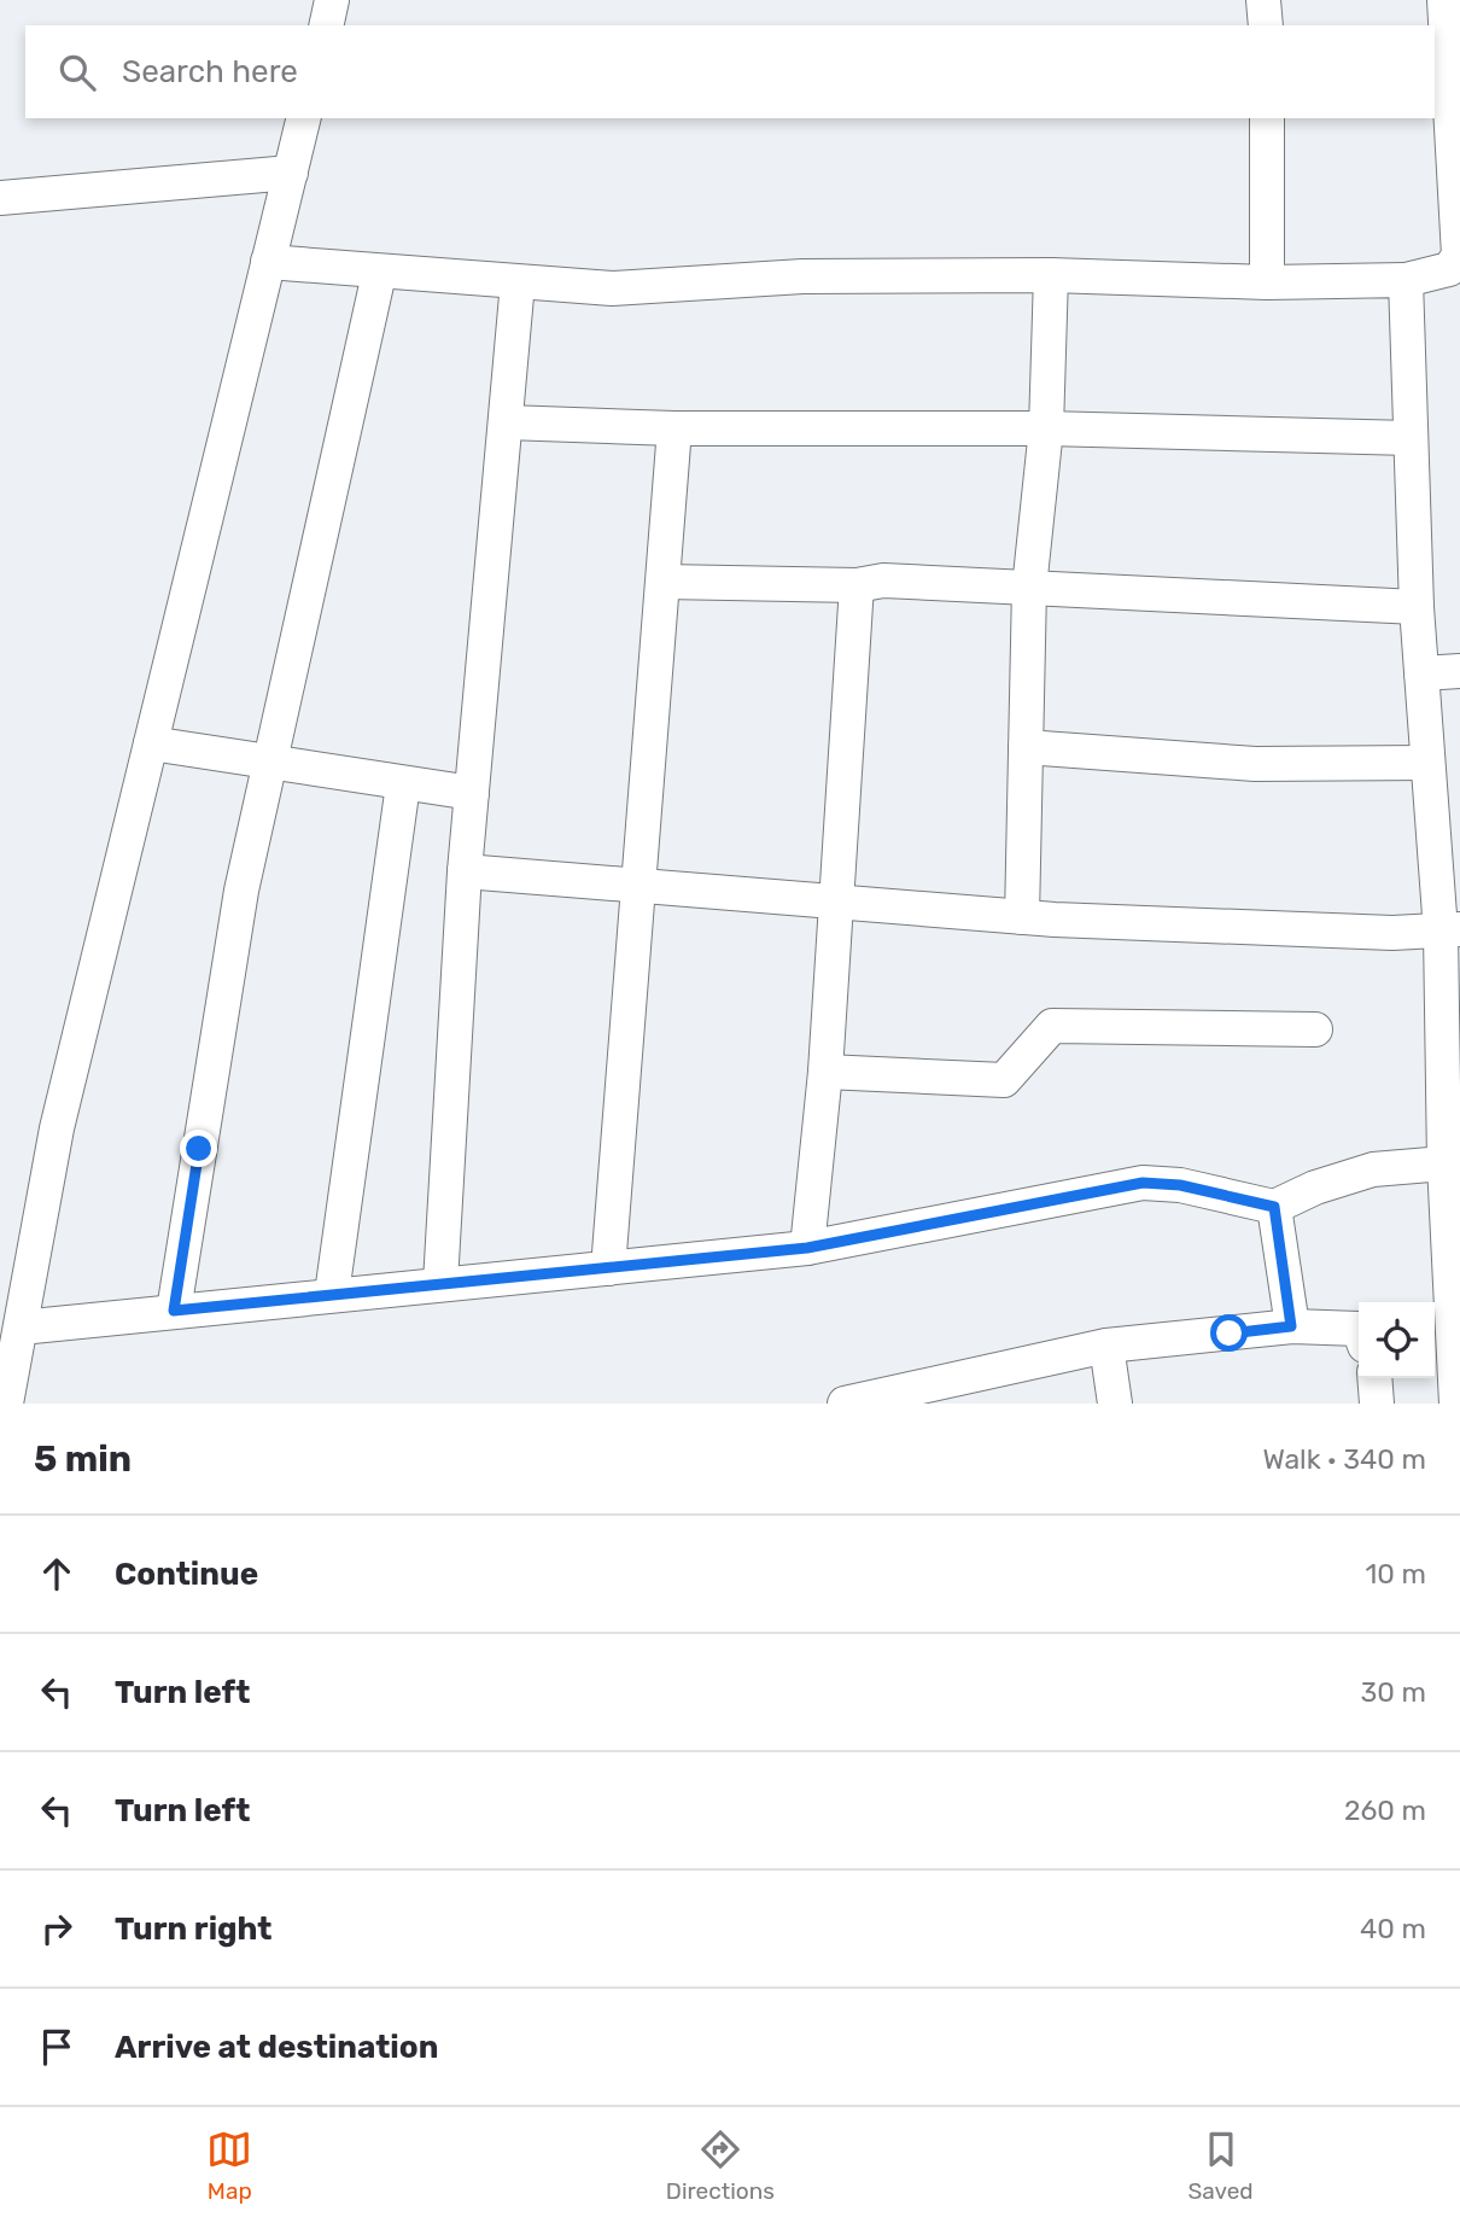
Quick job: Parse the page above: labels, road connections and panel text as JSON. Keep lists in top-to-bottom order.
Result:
{
  "page": {
    "search": "Search here",
    "heading": ["5 min", "Walk · 340 m"],
    "list": [
      ["Continue", "10 m"],
      ["Turn left", "30 m"],
      ["Turn left", "260 m"],
      ["Turn right", "40 m"],
      "Arrive at destination"
    ],
    "nav": ["Map", "Directions", "Saved"]
  }
}
